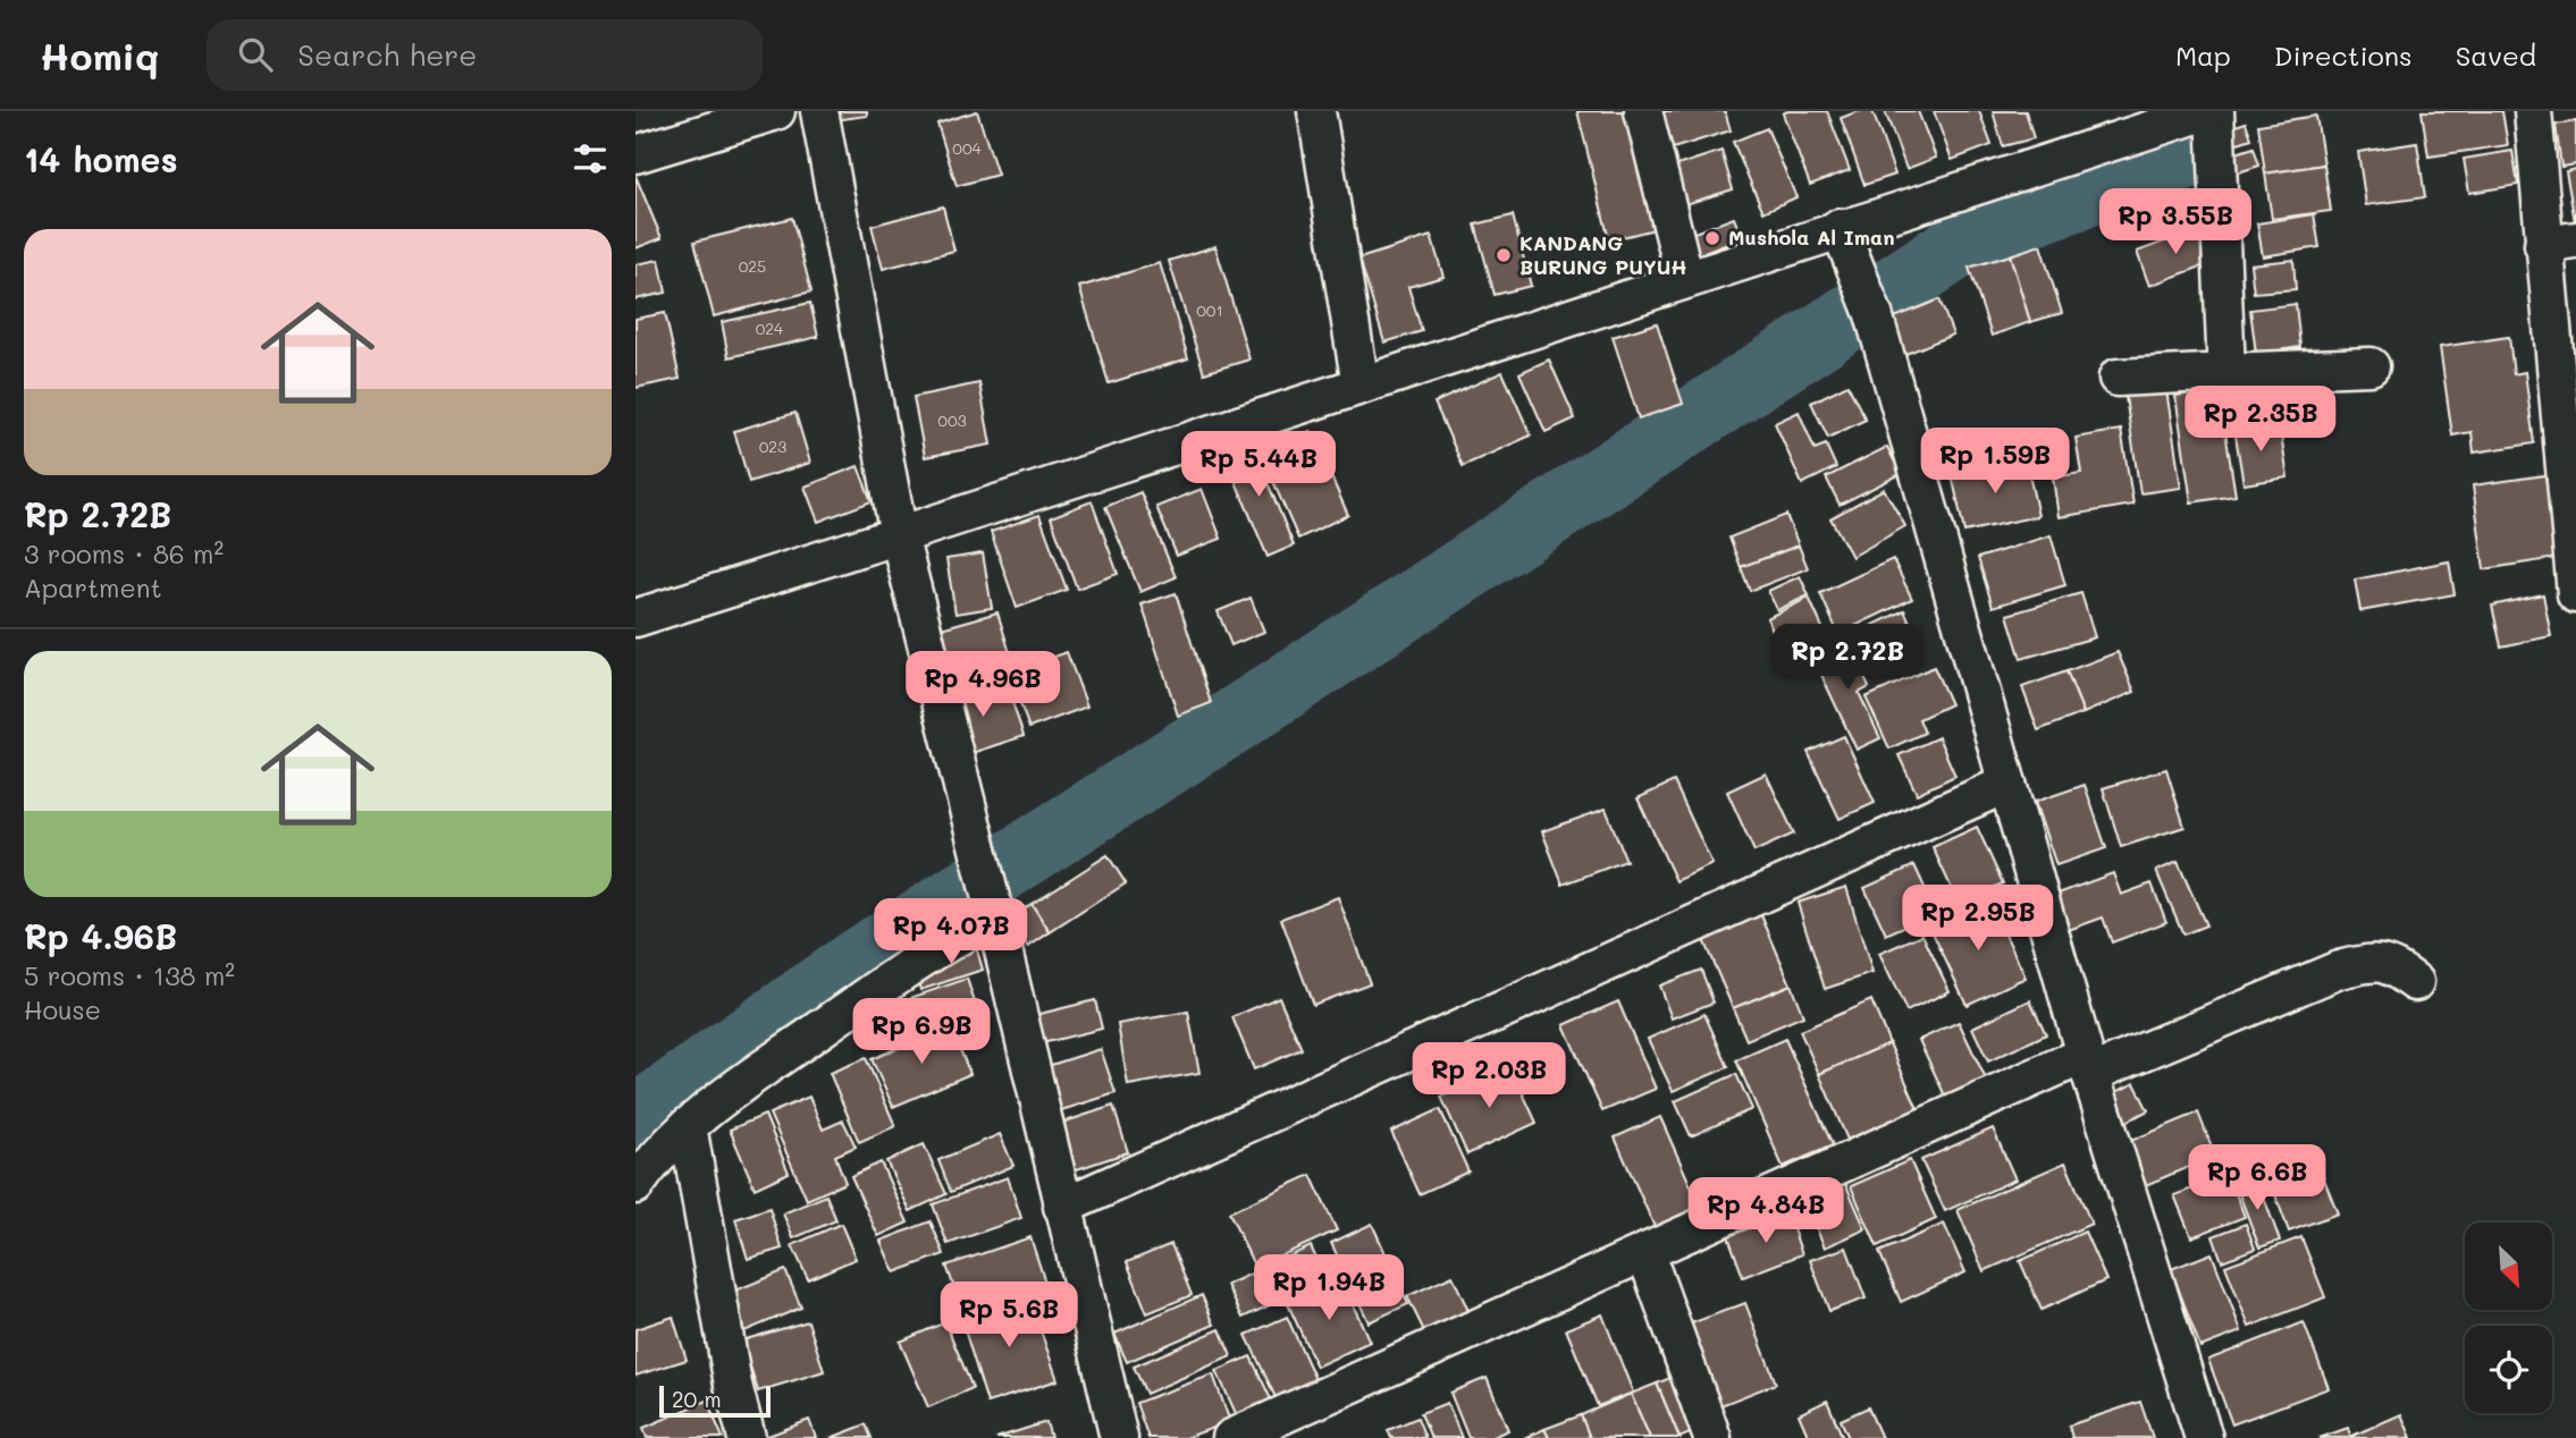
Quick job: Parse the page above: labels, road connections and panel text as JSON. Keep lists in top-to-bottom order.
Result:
{
  "places": ["Mushola Al Iman", "KANDANG BURUNG PUYUH"],
  "house_numbers": [
    "004",
    "025",
    "001",
    "024",
    "003",
    "023"
  ],
  "scale_bar": "20 m",
  "north": "bottom right",
  "page": {
    "header": "Homiq",
    "search": "Search here",
    "nav": ["Map", "Directions", "Saved"],
    "heading": "14 homes",
    "price": [
      "Rp 3.55B",
      "Rp 2.35B",
      "Rp 1.59B",
      "Rp 5.44B",
      "Rp 2.72B",
      "Rp 4.96B",
      "Rp 2.95B",
      "Rp 4.07B",
      "Rp 6.9B",
      "Rp 2.03B",
      "Rp 6.6B",
      "Rp 4.84B",
      "Rp 1.94B",
      "Rp 5.6B"
    ],
    "list": [
      {
        "name": "Rp 2.72B",
        "note": "3 rooms · 86 m² · Apartment"
      },
      {
        "name": "Rp 4.96B",
        "note": "5 rooms · 138 m² · House"
      }
    ],
    "scale": "20 m"
  }
}
